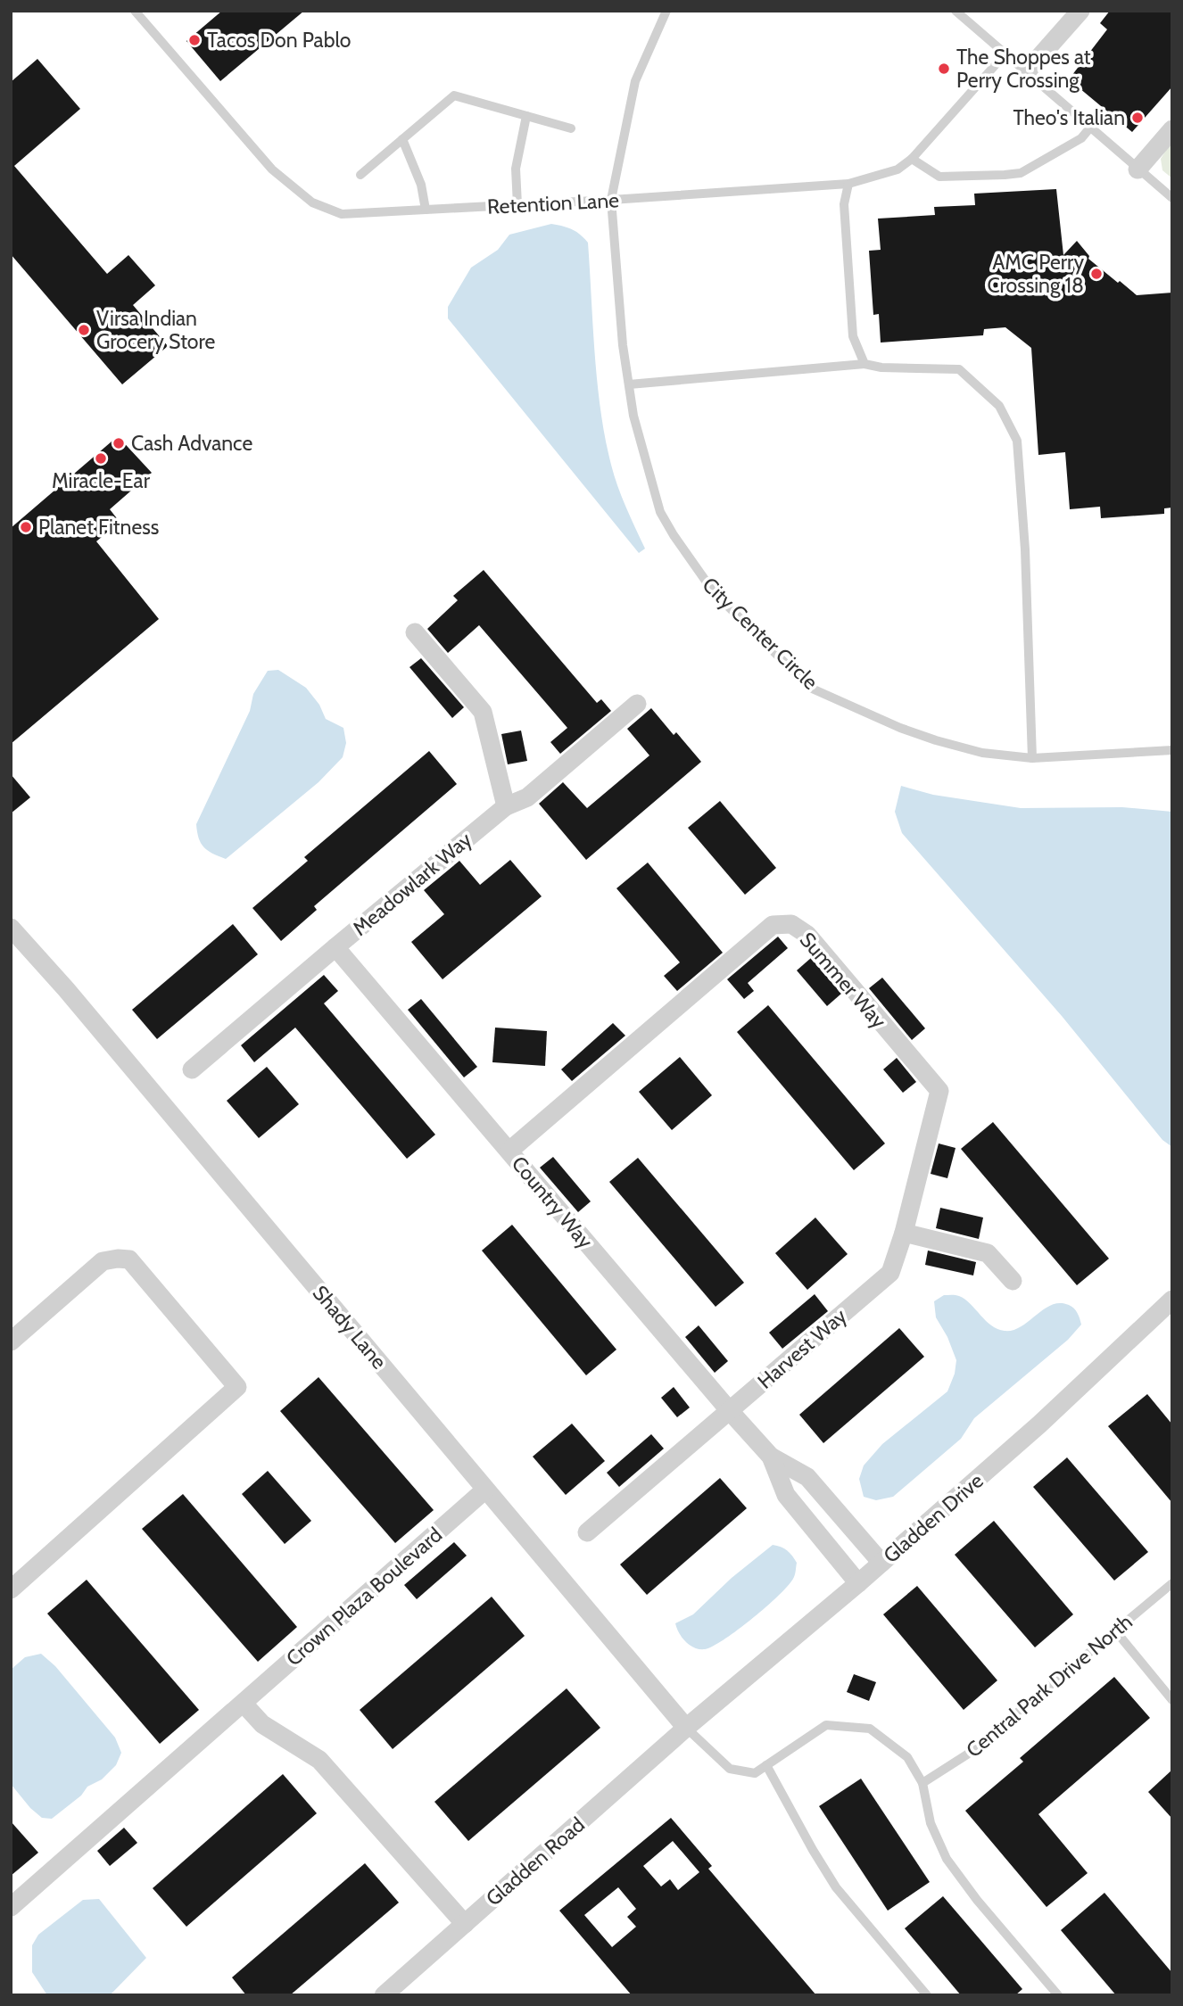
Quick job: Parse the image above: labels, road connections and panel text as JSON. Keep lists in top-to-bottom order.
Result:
{
  "streets": {
    "street": [
      "Meadowlark Way",
      "Summer Way",
      "Country Way",
      "Shady Lane",
      "Harvest Way",
      "Gladden Drive",
      "Crown Plaza Boulevard",
      "Gladden Road"
    ],
    "lane": ["Retention Lane", "City Center Circle", "Central Park Drive North"]
  },
  "crossings": [
    ["Retention Lane", "City Center Circle"],
    ["Meadowlark Way", "Country Way"],
    ["Summer Way", "Country Way"],
    ["Summer Way", "Harvest Way"],
    ["Country Way", "Harvest Way"],
    ["Shady Lane", "Gladden Drive"],
    ["Shady Lane", "Crown Plaza Boulevard"],
    ["Shady Lane", "Gladden Road"],
    ["Gladden Drive", "Gladden Road"]
  ],
  "places": [
    "Tacos Don Pablo",
    "The Shoppes at Perry Crossing",
    "Theo's Italian",
    "AMC Perry Crossing 18",
    "Virsa Indian Grocery Store",
    "Cash Advance",
    "Miracle-Ear",
    "Planet Fitness"
  ]
}
